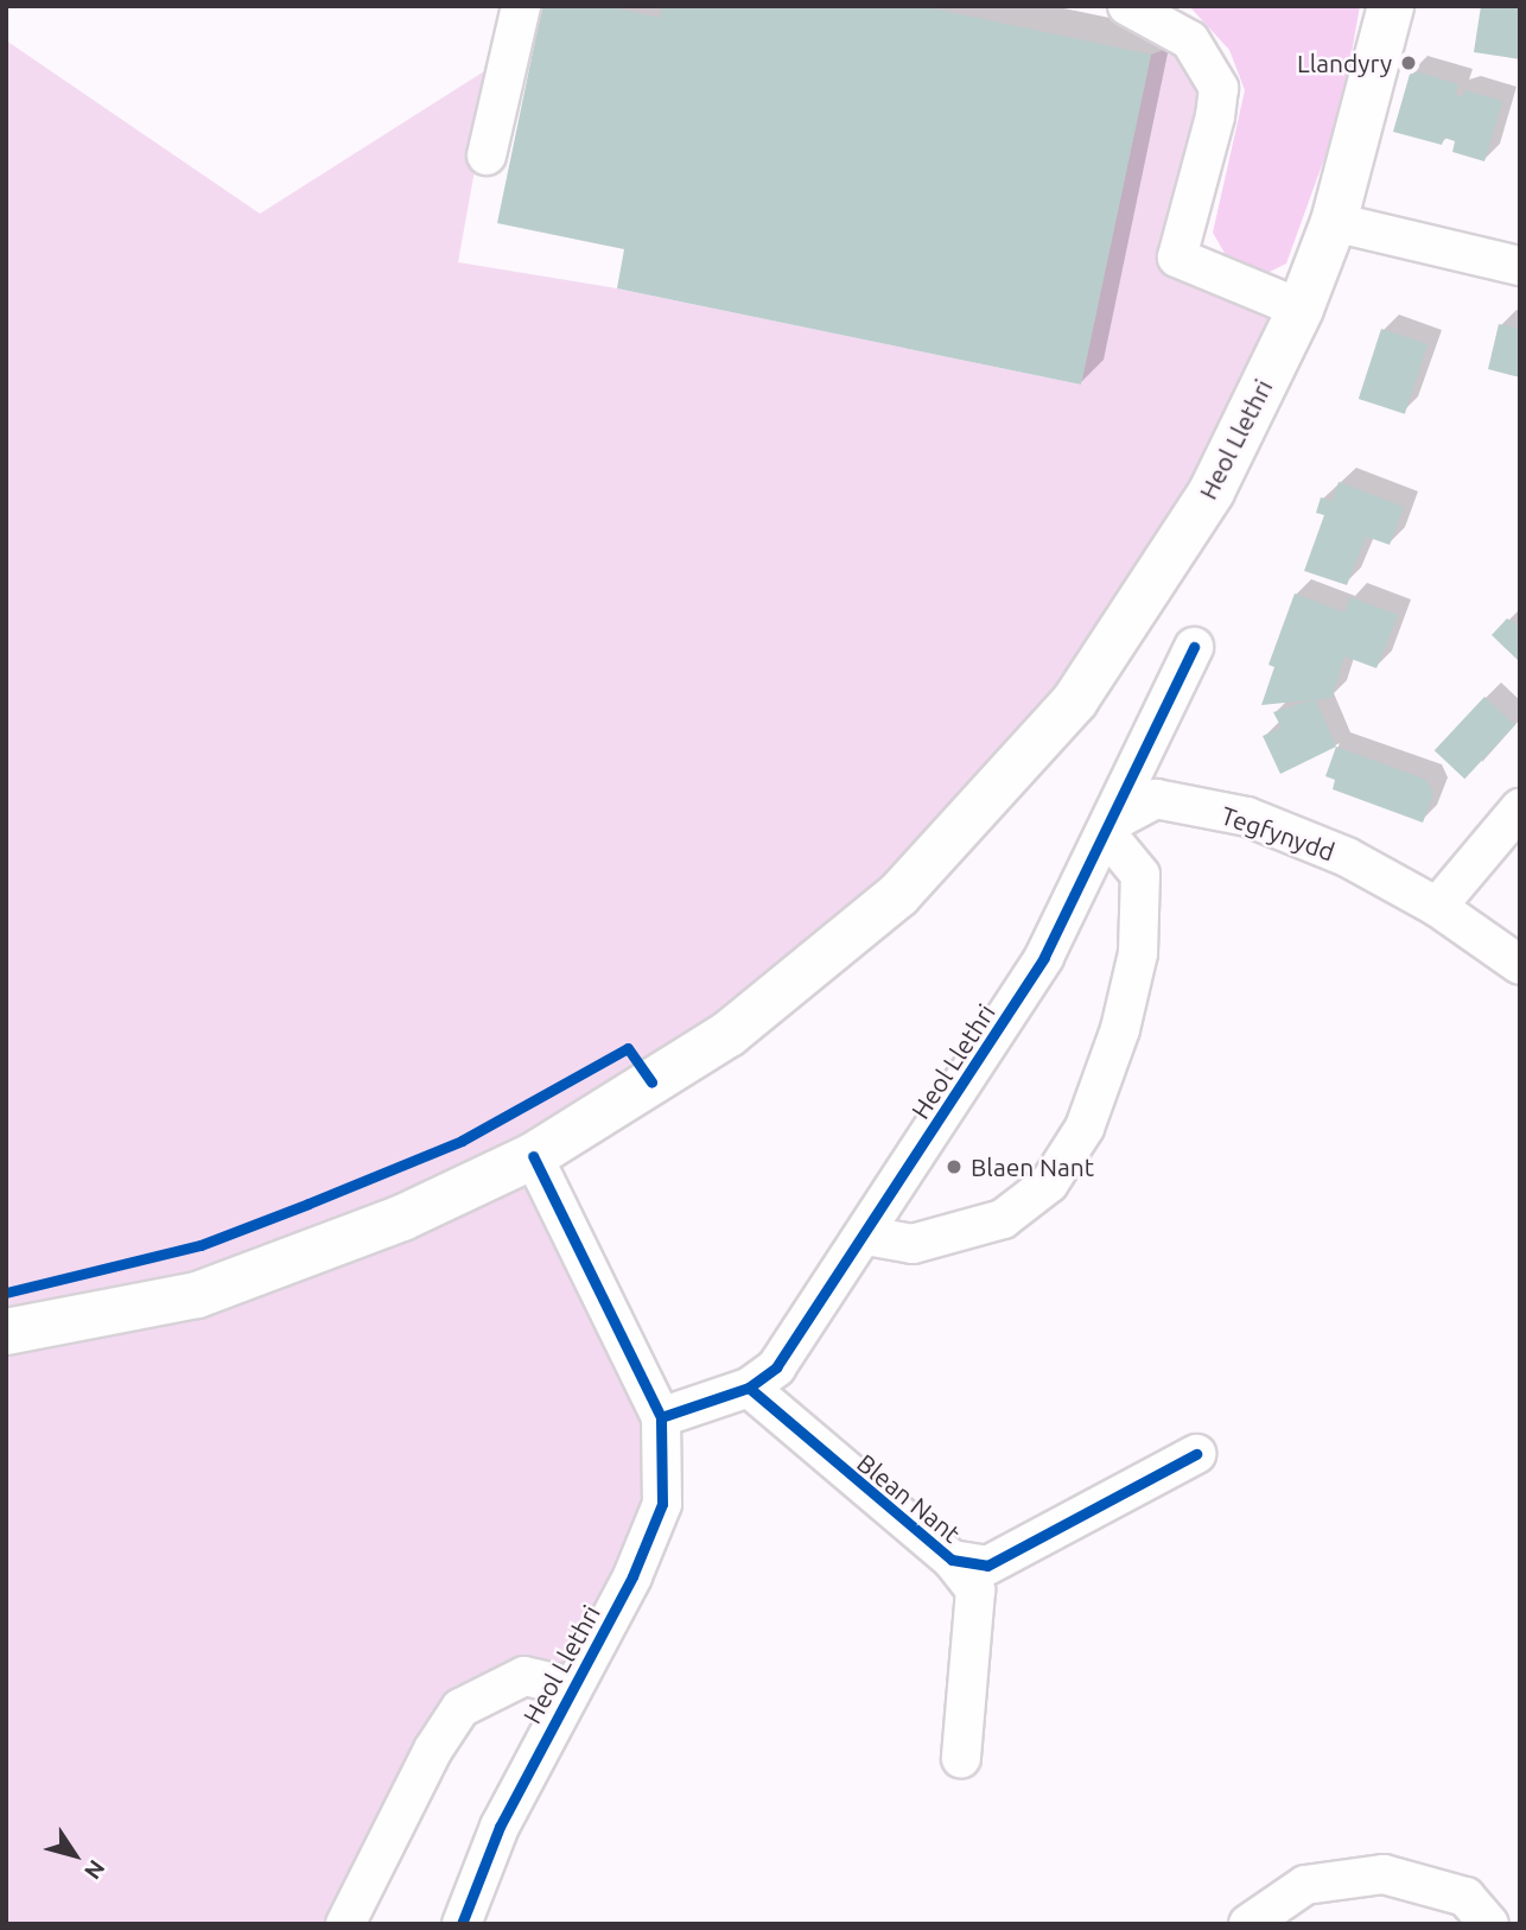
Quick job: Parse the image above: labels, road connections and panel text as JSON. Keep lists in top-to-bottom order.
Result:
{
  "streets": {
    "main road": ["Heol Llethri"],
    "street": ["Tegfynydd", "Blean Nant"]
  },
  "crossings": [
    ["Heol Llethri", "Tegfynydd"],
    ["Heol Llethri", "Blean Nant"]
  ],
  "places": ["Llandyry", "Blaen Nant"],
  "north": "bottom right"
}
